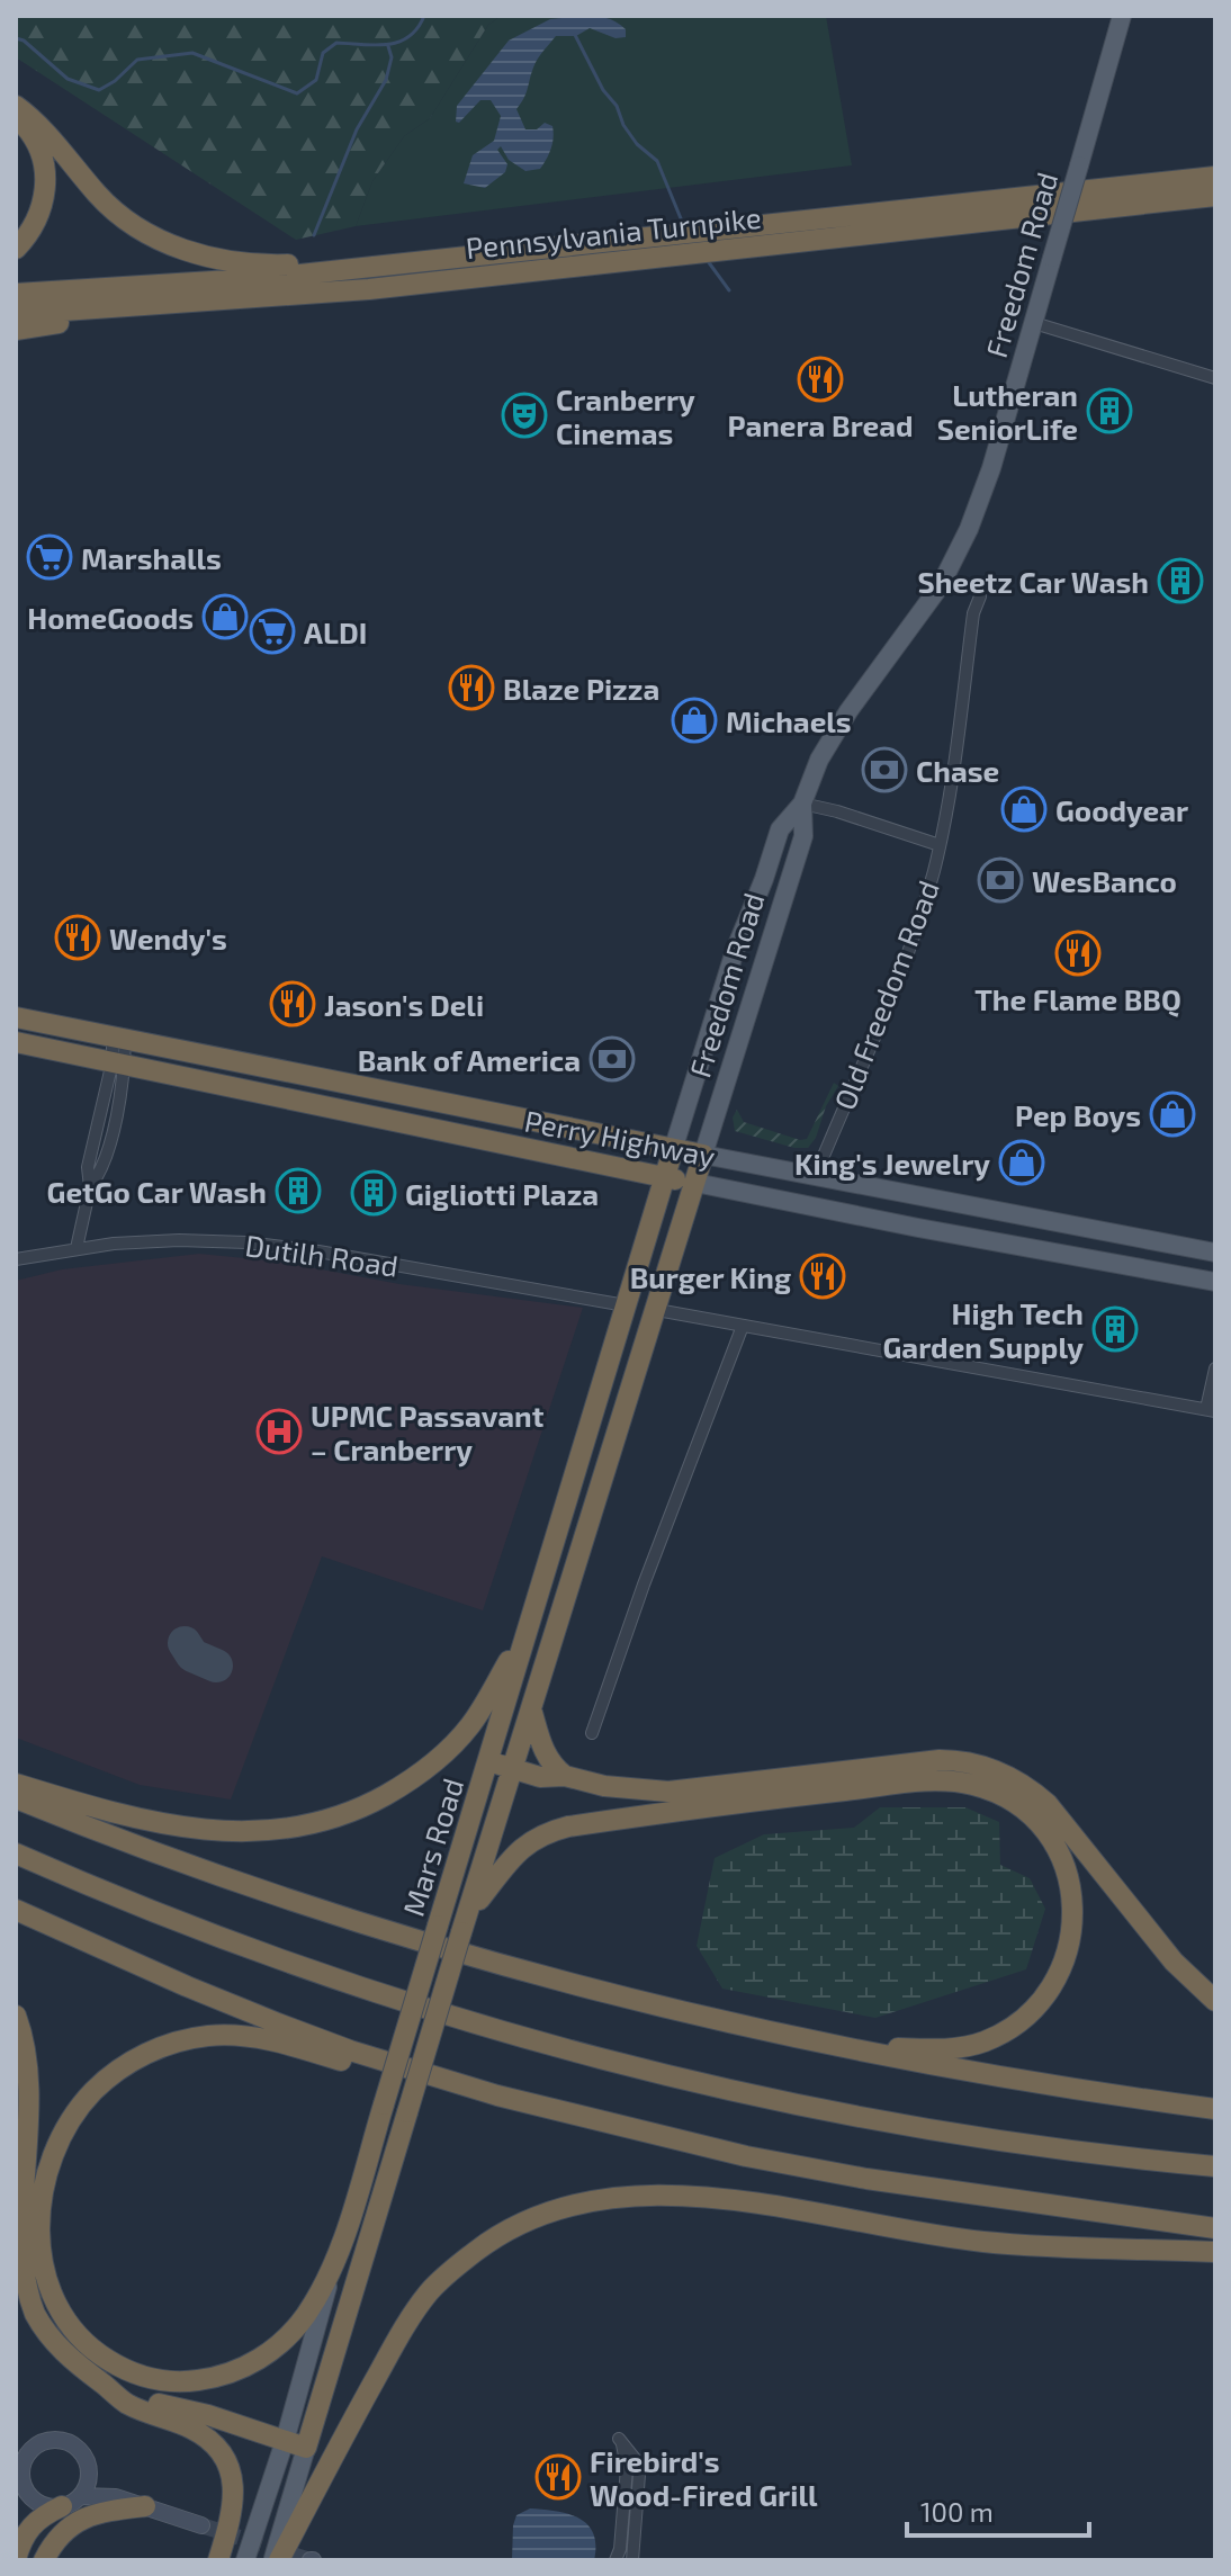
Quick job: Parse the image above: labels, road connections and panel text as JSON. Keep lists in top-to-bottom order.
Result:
{
  "streets": {
    "highway": [
      "Pennsylvania Turnpike",
      "Freedom Road",
      "Perry Highway",
      "Mars Road"
    ],
    "street": ["Old Freedom Road", "Dutilh Road"]
  },
  "crossings": [
    ["Freedom Road", "Perry Highway"],
    ["Freedom Road", "Mars Road"],
    ["Old Freedom Road", "Perry Highway"],
    ["Perry Highway", "Mars Road"],
    ["Dutilh Road", "Mars Road"]
  ],
  "places": {
    "restaurant": [
      "Panera Bread",
      "Blaze Pizza",
      "Wendy's",
      "The Flame BBQ",
      "Jason's Deli",
      "Burger King",
      "Firebird's Wood-Fired Grill"
    ],
    "building": [
      "Lutheran SeniorLife",
      "Sheetz Car Wash",
      "GetGo Car Wash",
      "Gigliotti Plaza",
      "High Tech Garden Supply"
    ],
    "theatre": ["Cranberry Cinemas"],
    "supermarket": ["Marshalls", "ALDI"],
    "shop": [
      "HomeGoods",
      "Michaels",
      "Goodyear",
      "Pep Boys",
      "King's Jewelry"
    ],
    "bank": ["Chase", "WesBanco", "Bank of America"],
    "hospital": ["UPMC Passavant – Cranberry"]
  },
  "scale_bar": "100 m"
}
